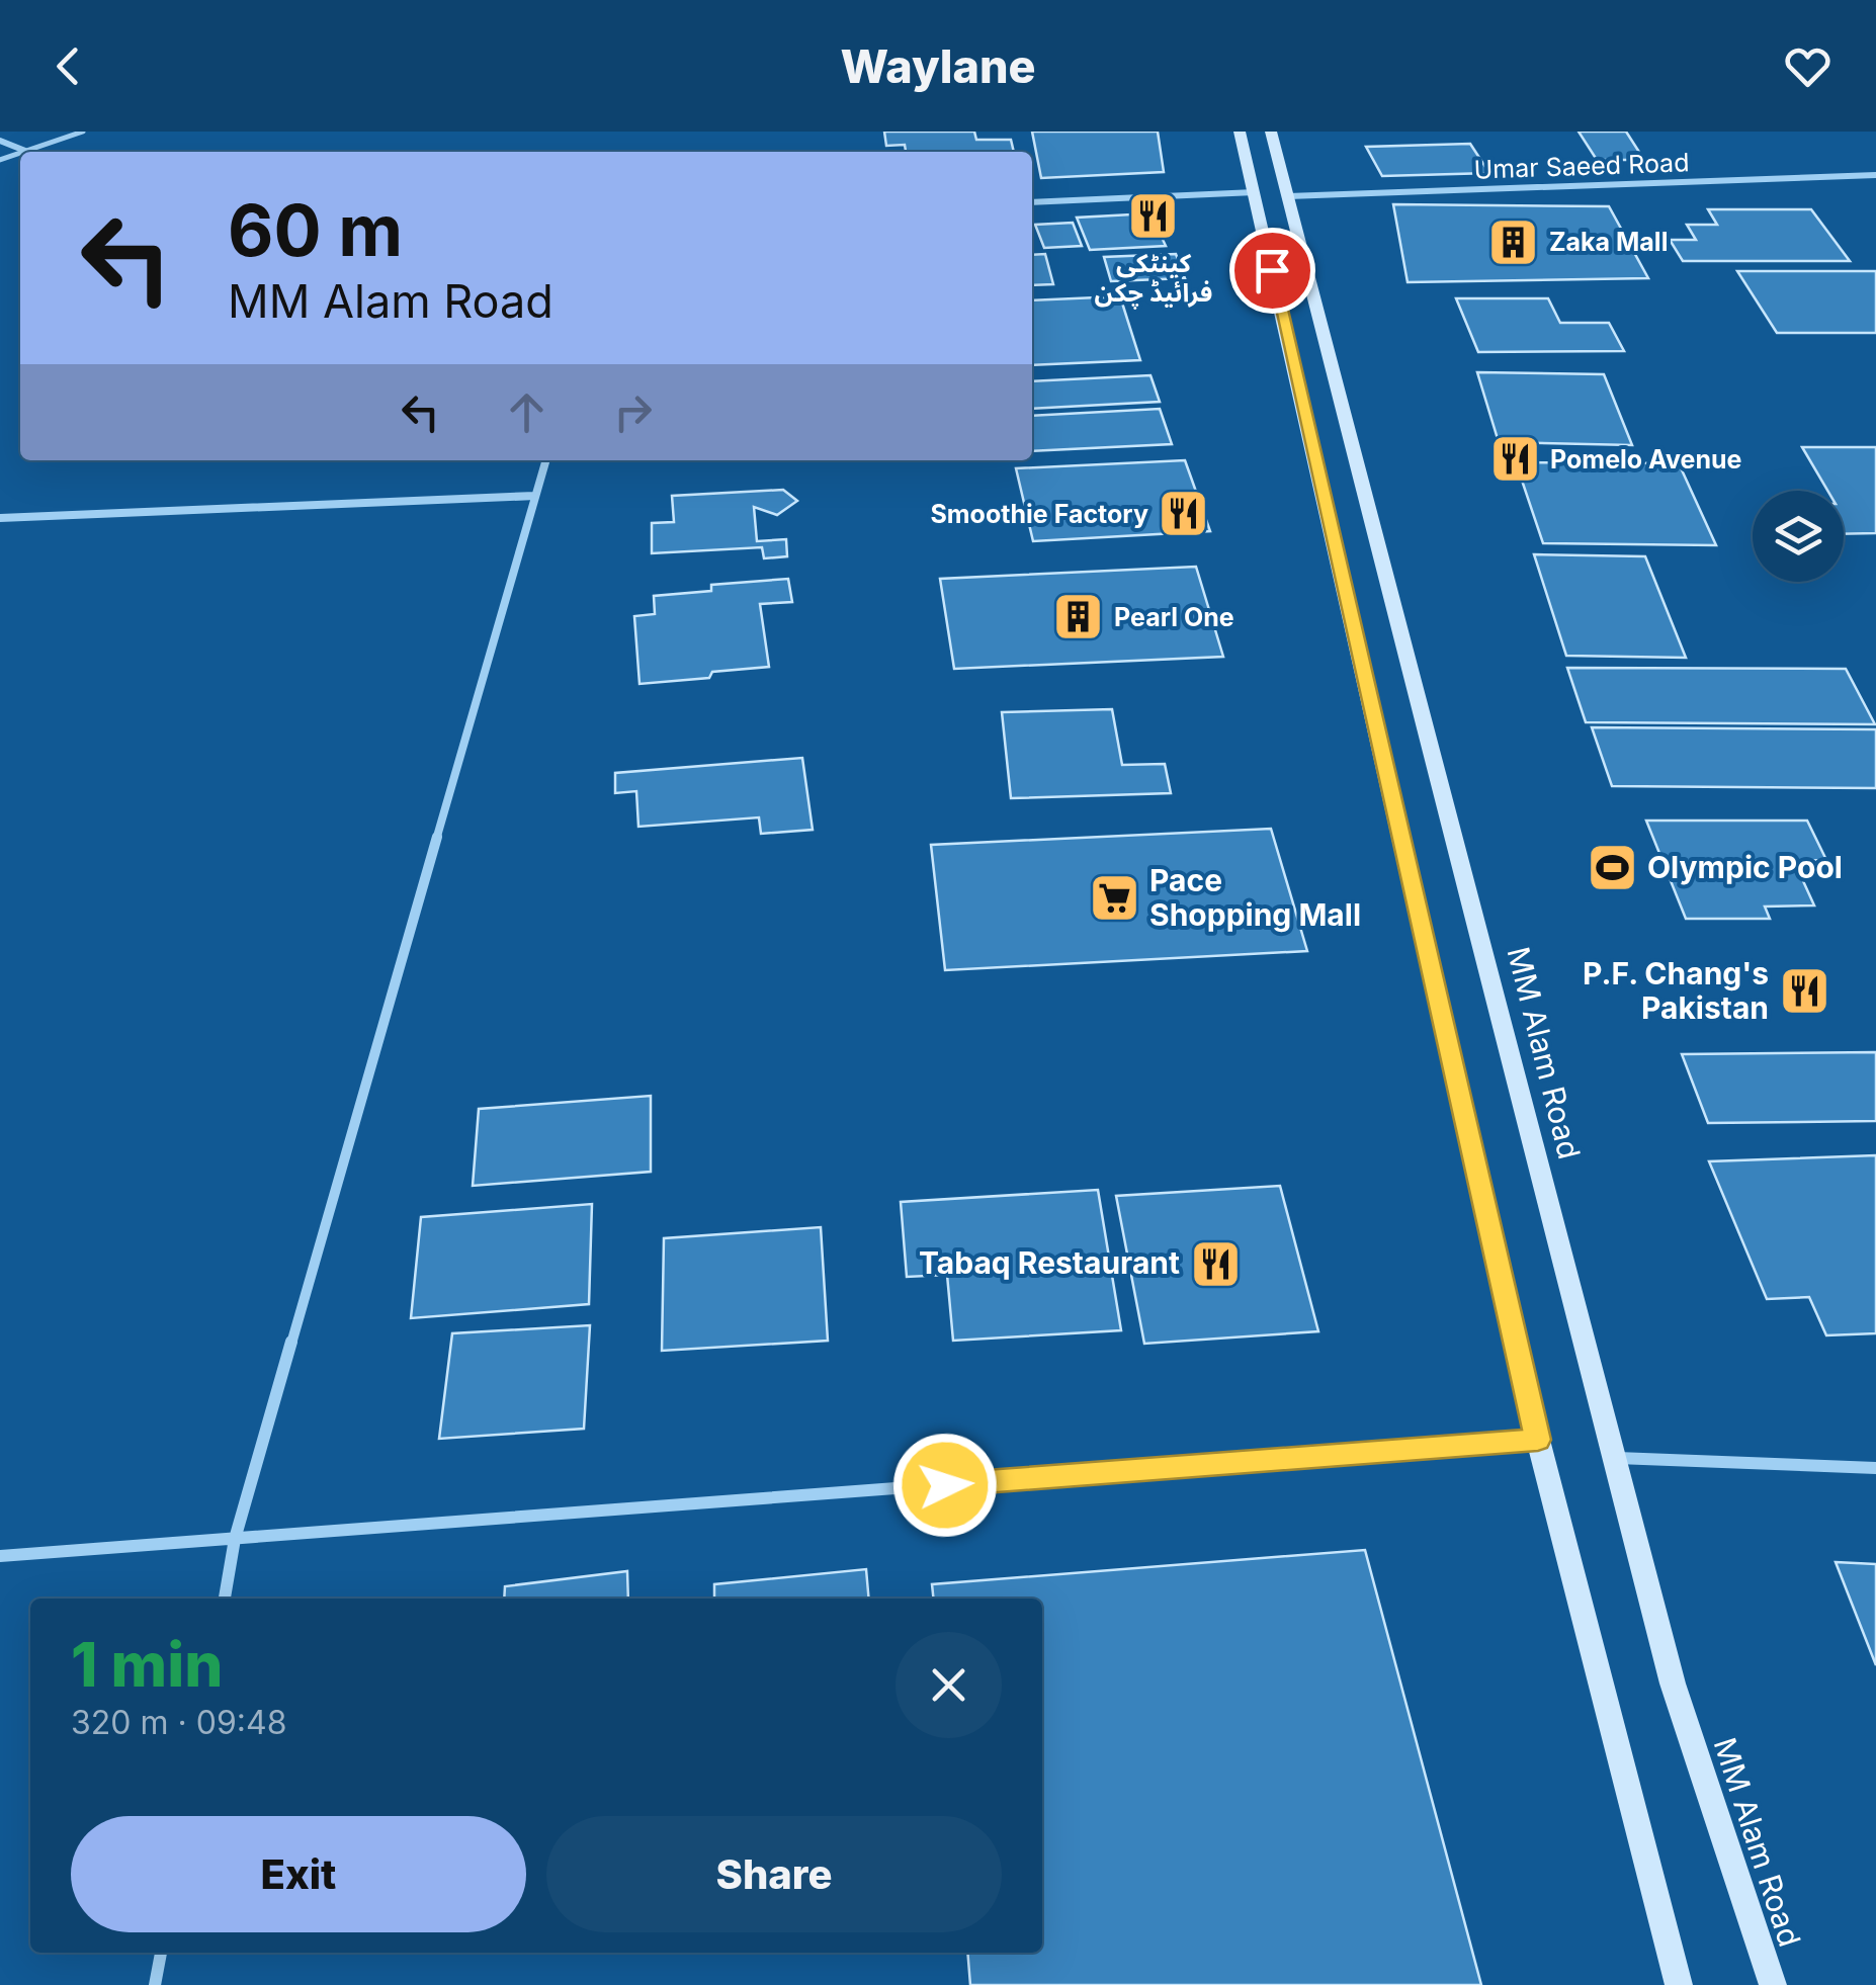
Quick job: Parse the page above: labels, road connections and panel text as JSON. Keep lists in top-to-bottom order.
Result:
{
  "streets": {
    "street": ["Umar Saeed Road", "MM Alam Road"]
  },
  "crossings": [
    ["Umar Saeed Road", "MM Alam Road"]
  ],
  "places": {
    "restaurant": [
      "کینٹکی فرائیڈ چکن",
      "Pomelo Avenue",
      "Smoothie Factory",
      "P.F. Chang's Pakistan",
      "Tabaq Restaurant"
    ],
    "building": ["Zaka Mall", "Pearl One"],
    "sports": ["Olympic Pool"],
    "supermarket": ["Pace Shopping Mall"]
  },
  "page": {
    "header": "Waylane",
    "turn": ["60 m", "MM Alam Road"],
    "heading": ["1 min", "320 m · 09:48"],
    "buttons": ["Exit", "Share"]
  }
}
